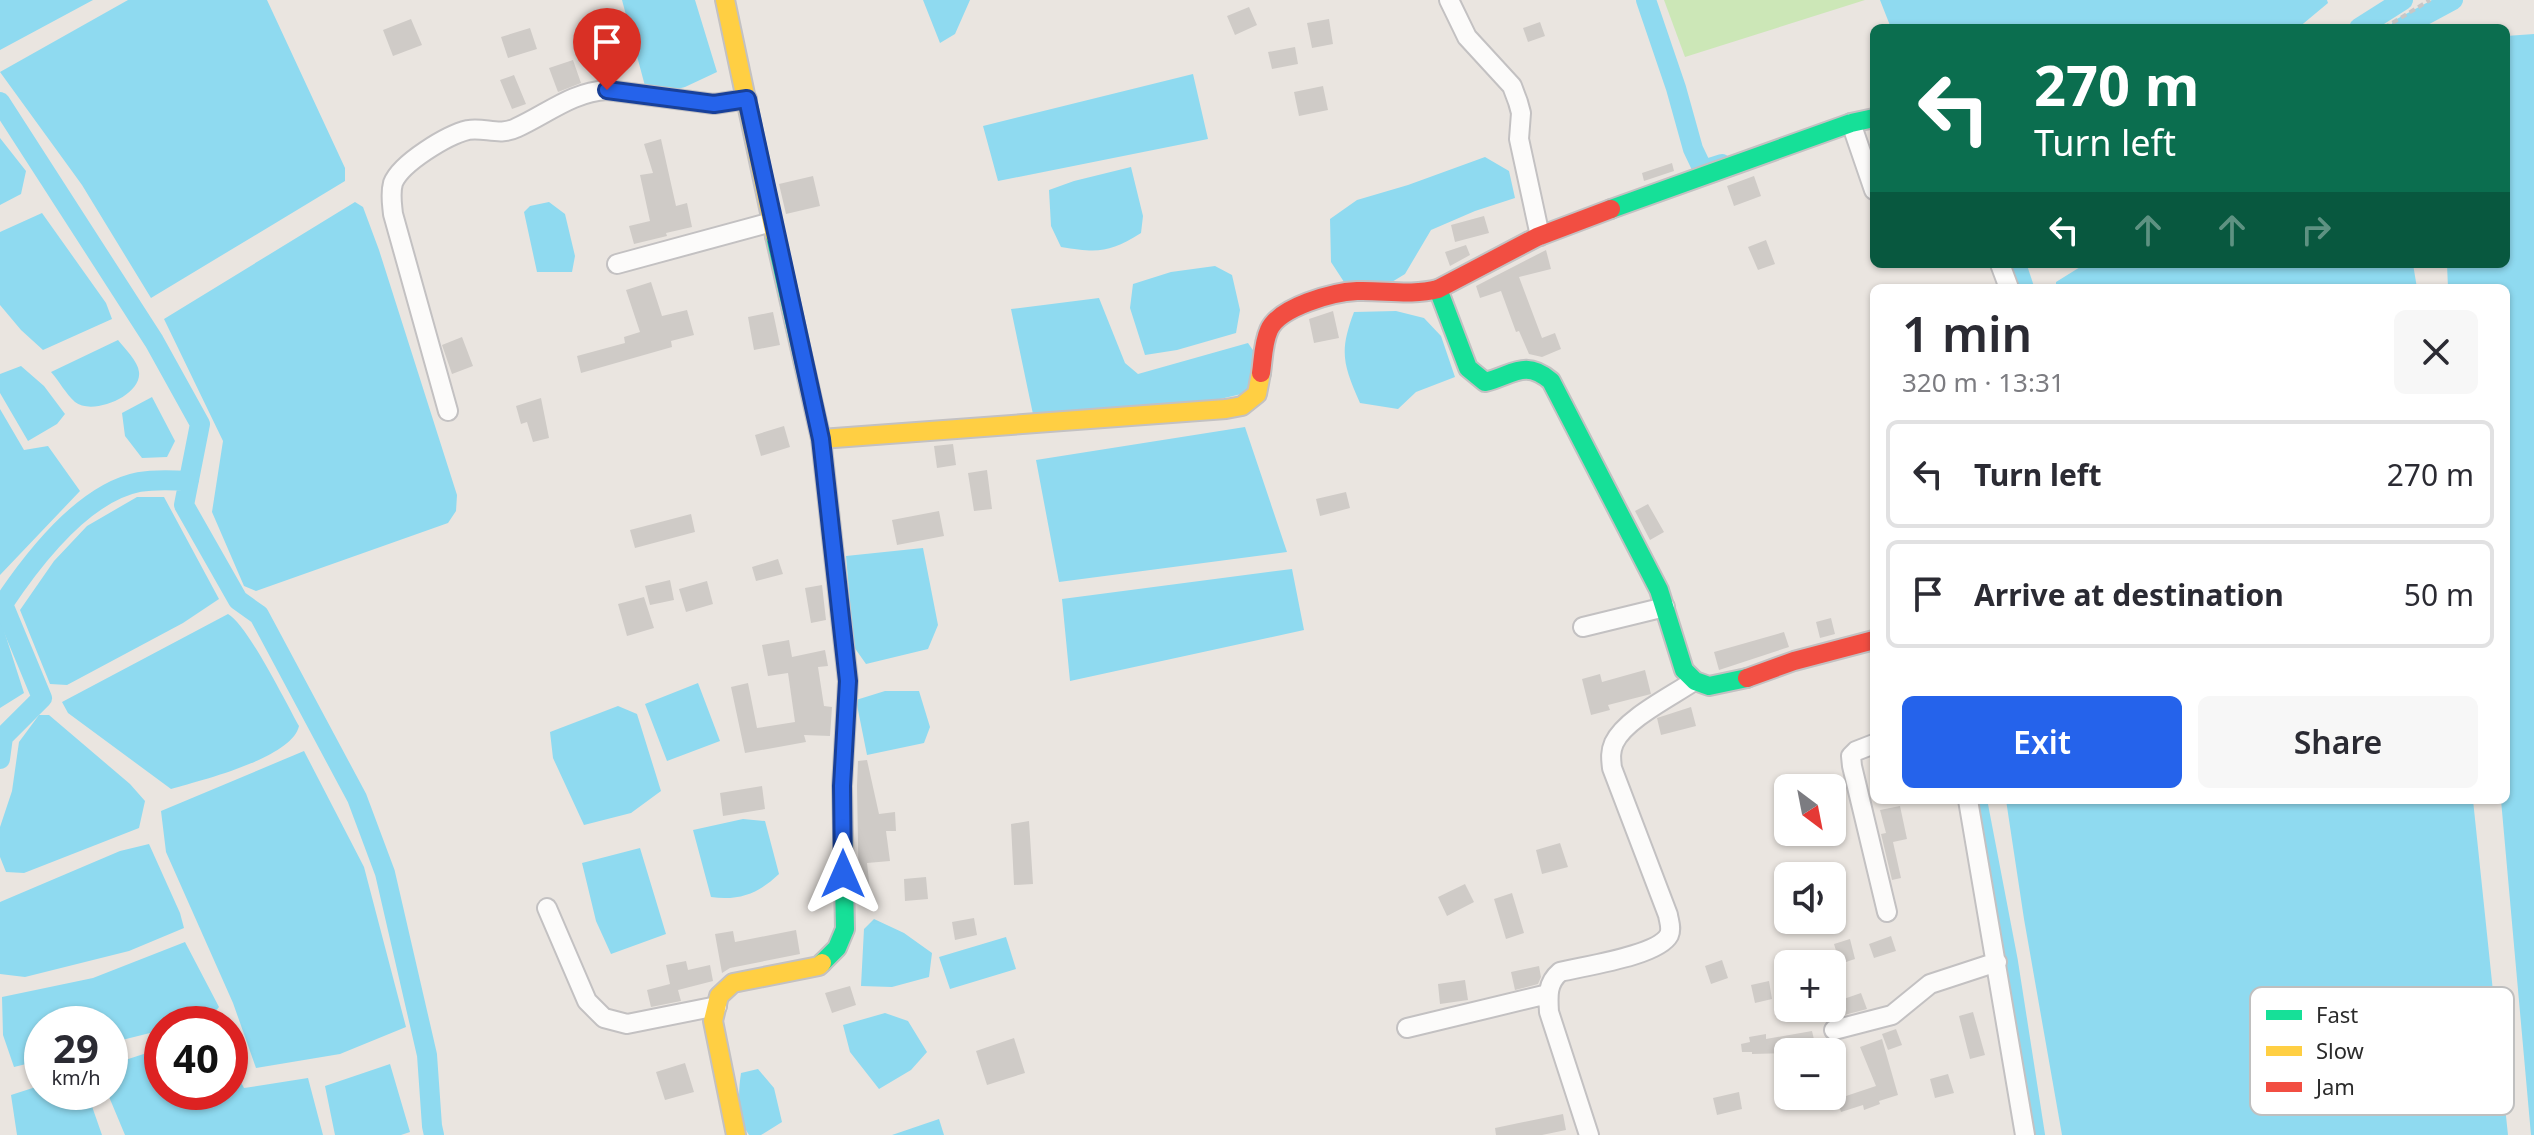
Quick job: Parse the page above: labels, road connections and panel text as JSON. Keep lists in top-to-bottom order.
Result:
{
  "legend": ["Fast", "Slow", "Jam"],
  "north": "bottom right",
  "page": {
    "turn": ["270 m", "Turn left"],
    "heading": ["1 min", "320 m · 13:31"],
    "list": [
      {
        "name": "Turn left",
        "value": "270 m"
      },
      {
        "name": "Arrive at destination",
        "value": "50 m"
      }
    ],
    "buttons": ["Exit", "Share"],
    "map_buttons": ["+", "−"],
    "speed": "29 km/h",
    "limit": "40"
  }
}
